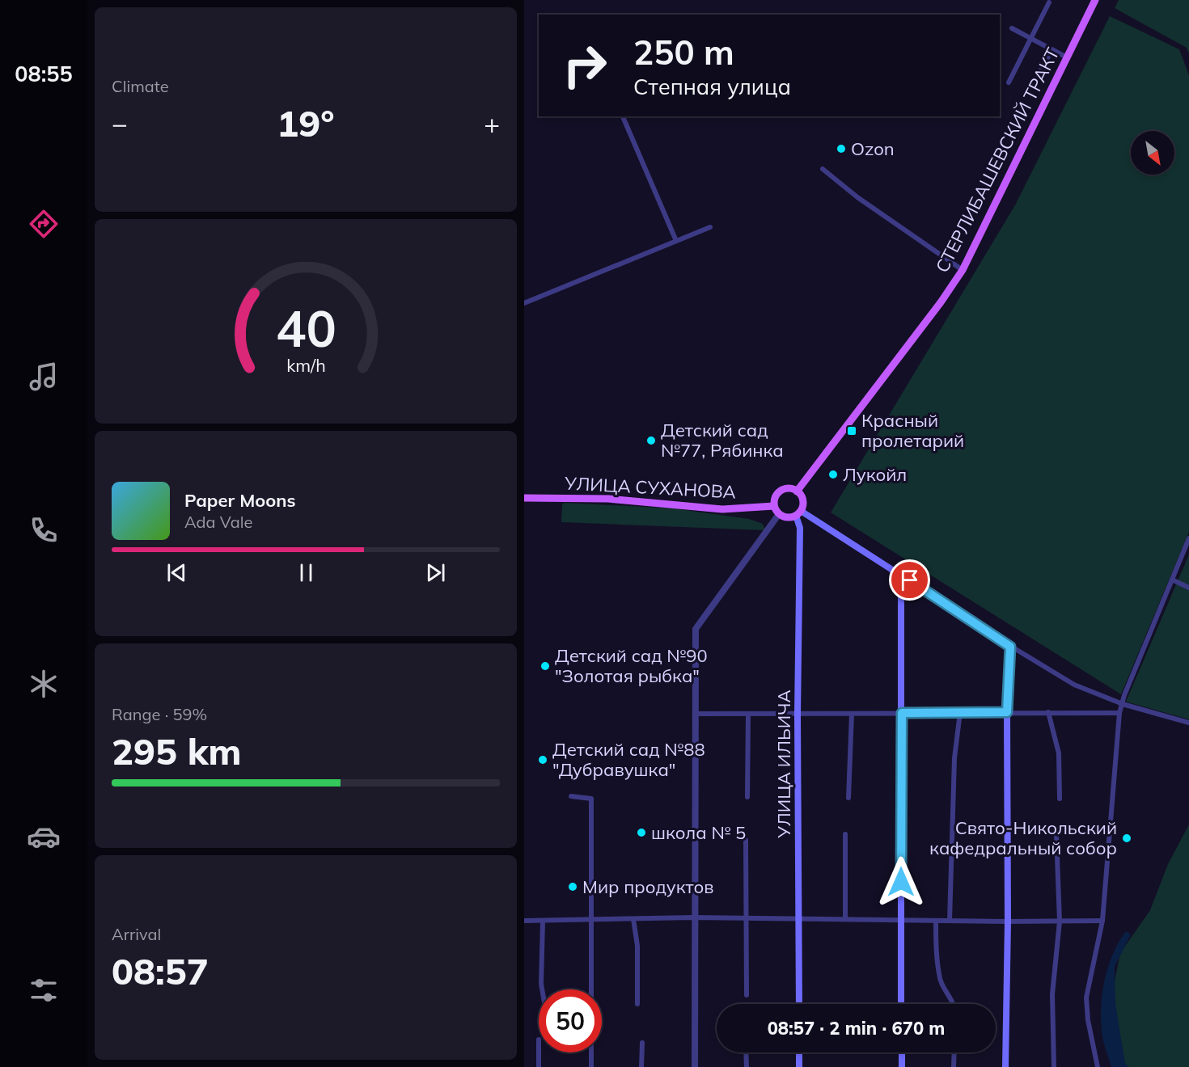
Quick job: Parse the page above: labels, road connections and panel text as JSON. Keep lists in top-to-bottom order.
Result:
{
  "streets": {
    "main road": ["СТЕРЛИБАШЕВСКИЙ ТРАКТ", "УЛИЦА СУХАНОВА", "УЛИЦА ИЛЬИЧА"]
  },
  "crossings": [
    ["СТЕРЛИБАШЕВСКИЙ ТРАКТ", "УЛИЦА СУХАНОВА"],
    ["СТЕРЛИБАШЕВСКИЙ ТРАКТ", "УЛИЦА ИЛЬИЧА"],
    ["УЛИЦА СУХАНОВА", "УЛИЦА ИЛЬИЧА"]
  ],
  "places": {
    "other": [
      "Ozon",
      "Детский сад №77, Рябинка",
      "Лукойл",
      "Детский сад №90 \"Золотая рыбка\"",
      "Детский сад №88 \"Дубравушка\"",
      "школа № 5",
      "Свято-Никольский кафедральный собор",
      "Мир продуктов"
    ],
    "transit": ["Красный пролетарий"]
  },
  "north": "bottom right",
  "page": {
    "tabs": "08:55",
    "tile": [
      "Climate",
      ["Range · 59%", "295 km"],
      ["Arrival", "08:57"]
    ],
    "turn": ["250 m", "Степная улица"],
    "heat": ["−", "19°", "+"],
    "song": ["Paper Moons", "Ada Vale"],
    "limit": "50",
    "trip": "08:57 · 2 min · 670 m",
    "gauge": ["40", "km/h"]
  }
}
